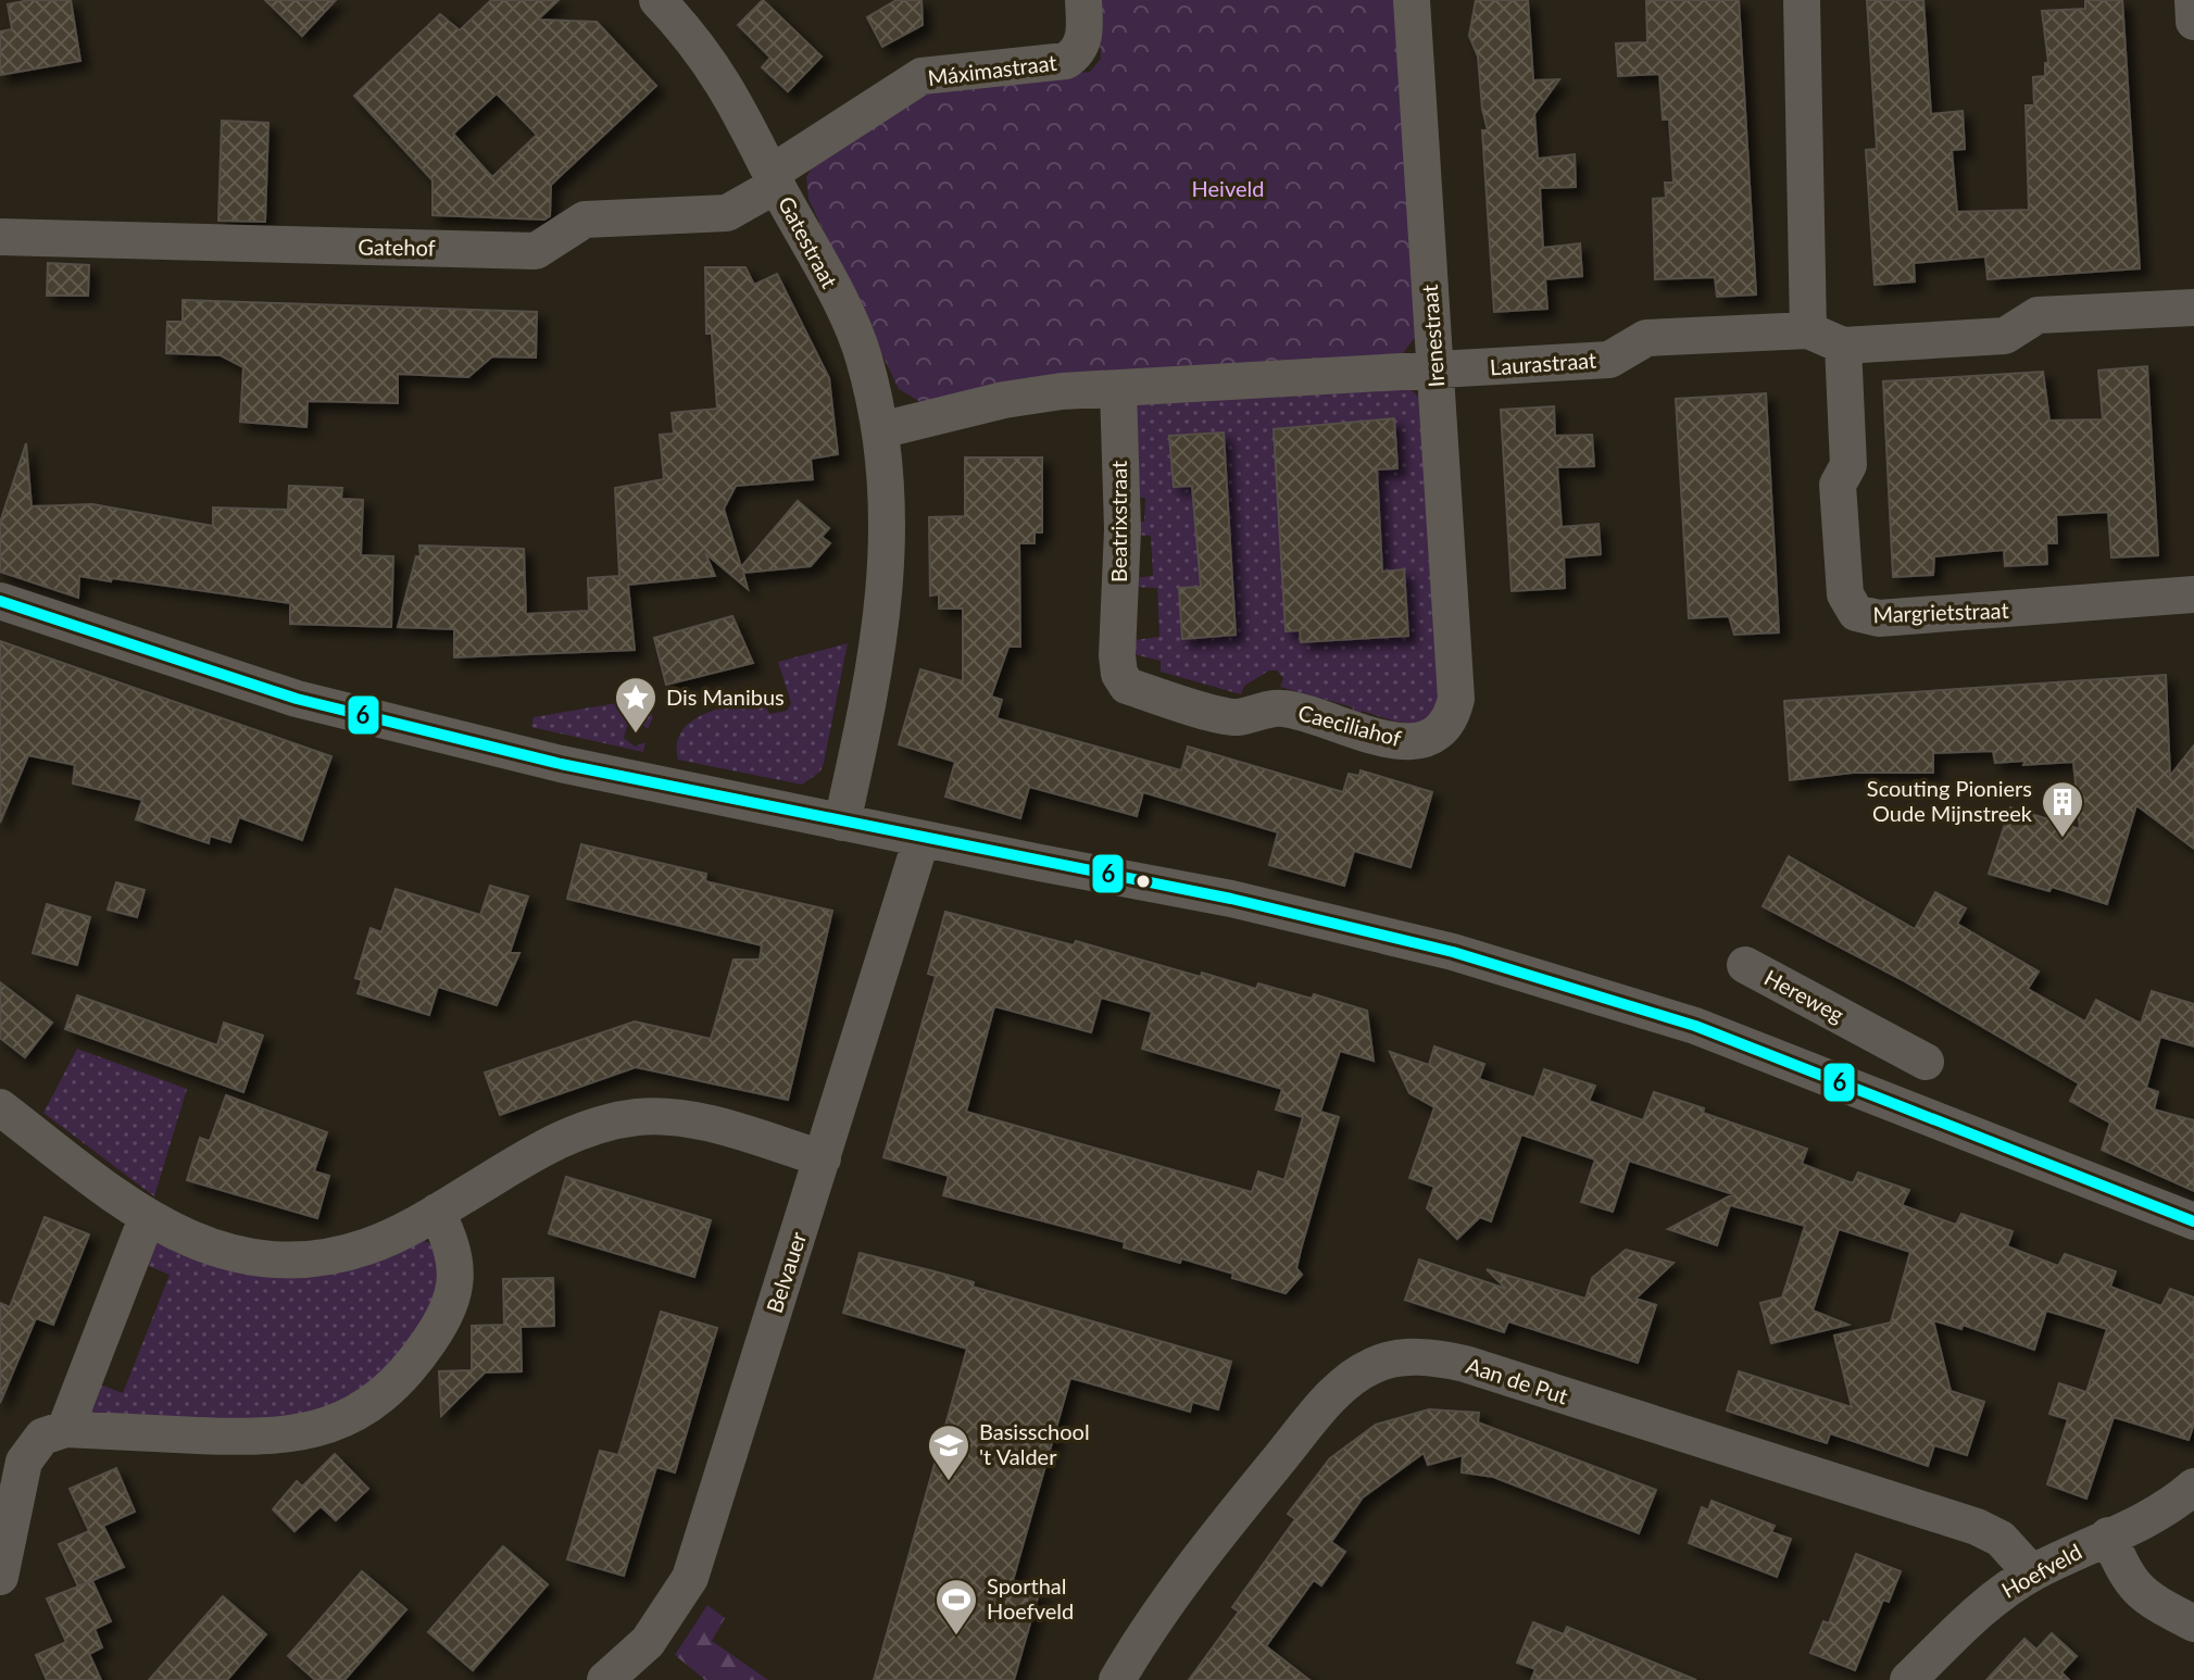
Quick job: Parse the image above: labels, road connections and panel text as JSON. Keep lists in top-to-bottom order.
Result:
{
  "streets": {
    "street": [
      "Máximastraat",
      "Gatestraat",
      "Gatehof",
      "Irenestraat",
      "Laurastraat",
      "Beatrixstraat",
      "Margrietstraat",
      "Caeciliahof",
      "Hereweg",
      "Belvauer",
      "Aan de Put",
      "Hoefveld"
    ]
  },
  "crossings": [
    ["Máximastraat", "Gatestraat"],
    ["Máximastraat", "Gatehof"],
    ["Gatestraat", "Gatehof"],
    ["Gatestraat", "Laurastraat"],
    ["Irenestraat", "Laurastraat"],
    ["Irenestraat", "Caeciliahof"],
    ["Laurastraat", "Beatrixstraat"],
    ["Laurastraat", "Margrietstraat"],
    ["Beatrixstraat", "Caeciliahof"],
    ["Aan de Put", "Hoefveld"]
  ],
  "parks": ["Heiveld"],
  "places": {
    "place": ["Dis Manibus"],
    "building": ["Scouting Pioniers Oude Mijnstreek"],
    "school or university": ["Basisschool 't Valder"],
    "sports": ["Sporthal Hoefveld"]
  },
  "lines": ["transit line 6"]
}
